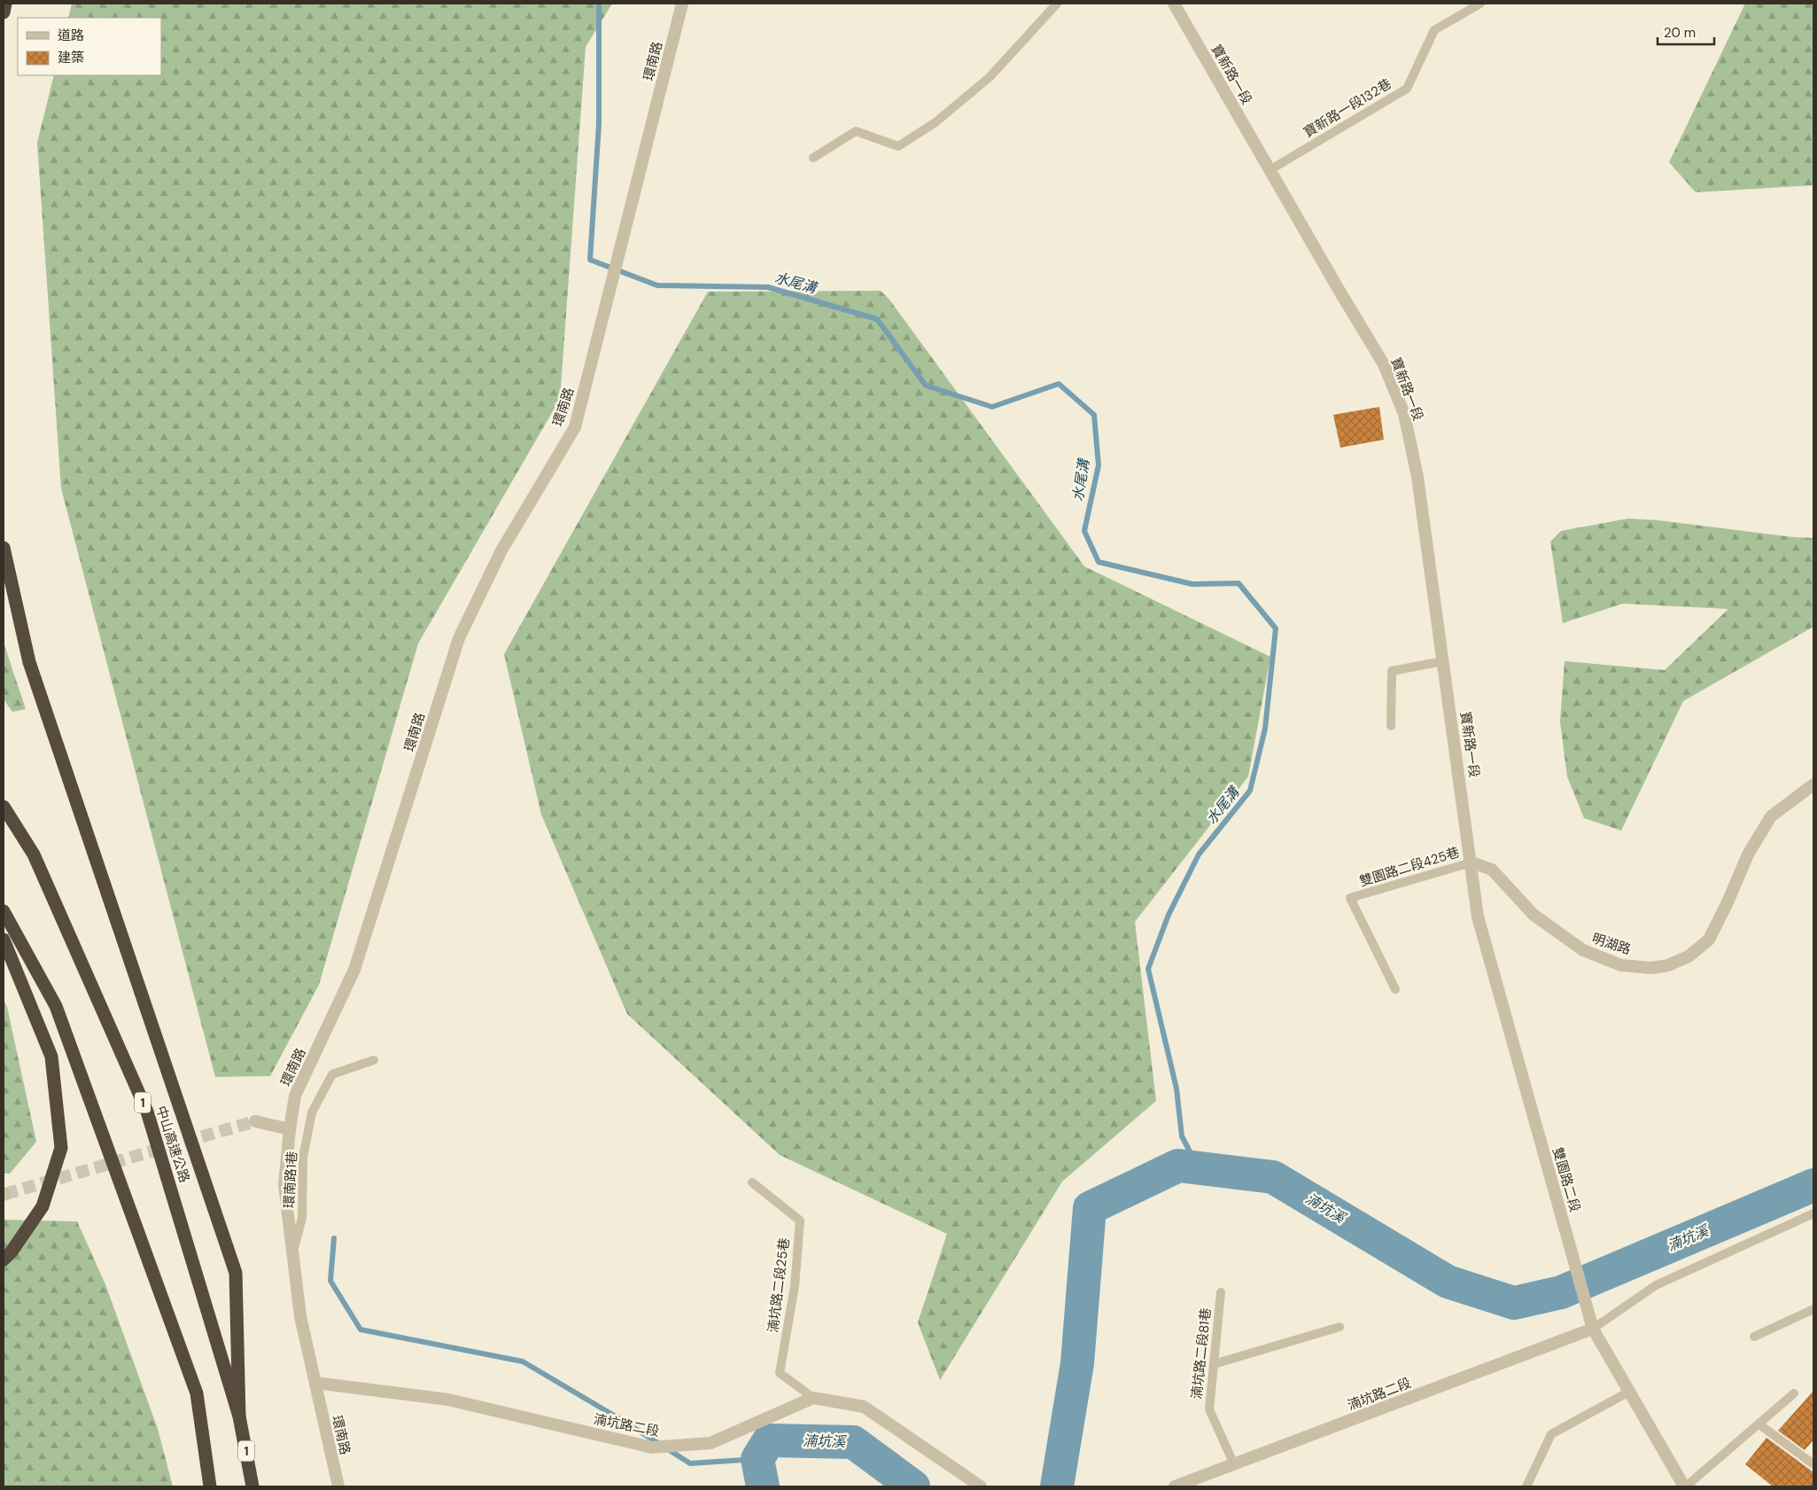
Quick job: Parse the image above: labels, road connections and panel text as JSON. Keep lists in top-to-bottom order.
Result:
{
  "streets": {
    "highway": ["1", "中山高速公路"],
    "street": [
      "環南路",
      "寶新路一段",
      "明湖路",
      "雙園路二段",
      "湳坑路二段"
    ],
    "lane": [
      "寶新路一段132巷",
      "雙園路二段425巷",
      "環南路1巷",
      "湳坑路二段25巷",
      "湳坑路二段81巷"
    ]
  },
  "crossings": [
    ["環南路", "環南路1巷"],
    ["環南路", "湳坑路二段"],
    ["寶新路一段", "寶新路一段132巷"],
    ["寶新路一段", "雙園路二段425巷"],
    ["寶新路一段", "明湖路"],
    ["寶新路一段", "雙園路二段"],
    ["雙園路二段425巷", "明湖路"],
    ["雙園路二段425巷", "雙園路二段"],
    ["明湖路", "雙園路二段"],
    ["雙園路二段", "湳坑路二段"],
    ["湳坑路二段25巷", "湳坑路二段"],
    ["湳坑路二段81巷", "湳坑路二段"]
  ],
  "water": ["水尾溝", "湳坑溪"],
  "legend": ["道路", "建築"],
  "scale_bar": "20 m"
}
